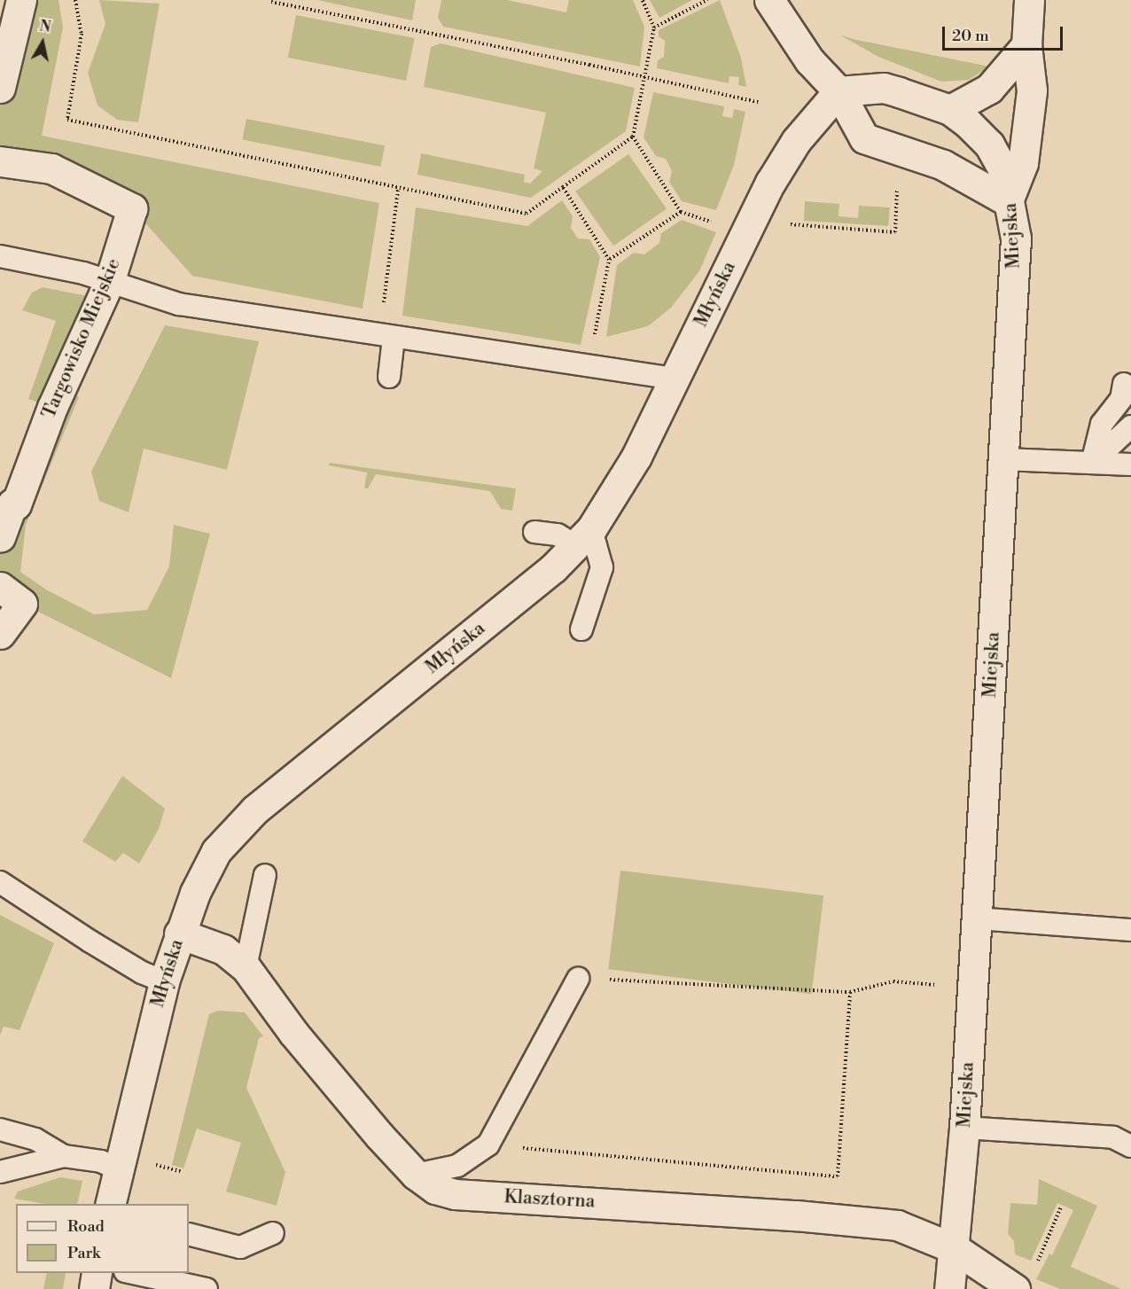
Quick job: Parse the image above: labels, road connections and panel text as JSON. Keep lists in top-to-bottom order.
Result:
{
  "streets": {
    "street": [
      "Miejska",
      "Młyńska",
      "Targowisko Miejskie",
      "Klasztorna"
    ]
  },
  "crossings": [
    ["Miejska", "Klasztorna"],
    ["Młyńska", "Klasztorna"]
  ],
  "legend": ["Road", "Park"],
  "scale_bar": "20 m",
  "north": "top"
}
